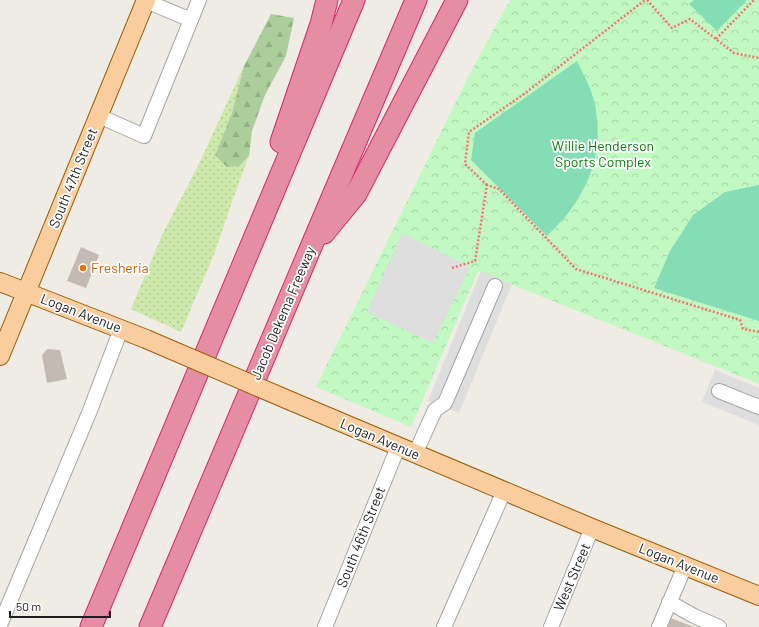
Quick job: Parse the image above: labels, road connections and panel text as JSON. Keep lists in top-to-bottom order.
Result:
{
  "streets": {
    "highway": ["Jacob Dekema Freeway"],
    "main road": ["South 47th Street", "Logan Avenue"],
    "street": ["South 46th Street", "West Street"]
  },
  "crossings": [
    ["South 47th Street", "Logan Avenue"],
    ["Logan Avenue", "South 46th Street"],
    ["Logan Avenue", "West Street"]
  ],
  "parks": ["Willie Henderson Sports Complex"],
  "places": ["Fresheria"],
  "scale_bar": "50 m"
}
